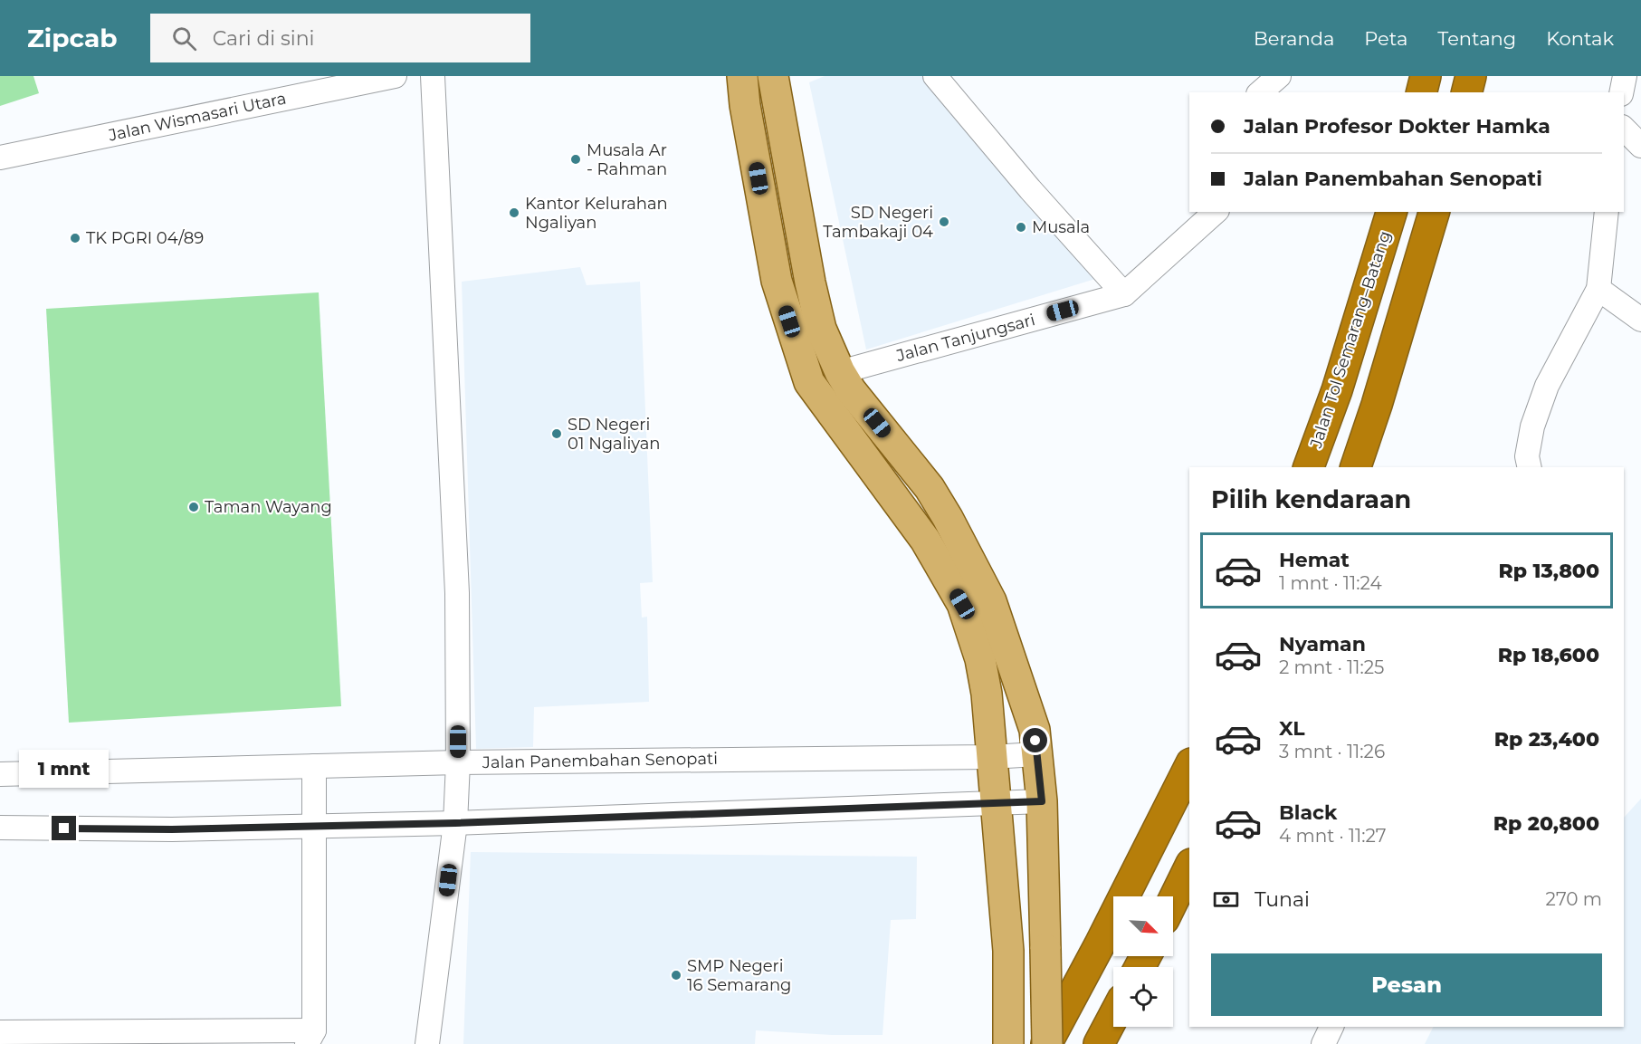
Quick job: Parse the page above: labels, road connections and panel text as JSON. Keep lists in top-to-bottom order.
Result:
{
  "streets": {
    "highway": ["Jalan Tol Semarang–Batang"],
    "street": ["Jalan Wismasari Utara", "Jalan Tanjungsari", "Jalan Panembahan Senopati"]
  },
  "places": [
    "Musala Ar - Rahman",
    "Kantor Kelurahan Ngaliyan",
    "SD Negeri Tambakaji 04",
    "Musala",
    "TK PGRI 04/89",
    "SD Negeri 01 Ngaliyan",
    "Taman Wayang",
    "SMP Negeri 16 Semarang"
  ],
  "north": "bottom right",
  "page": {
    "header": "Zipcab",
    "search": "Cari di sini",
    "nav": [
      "Beranda",
      "Peta",
      "Tentang",
      "Kontak"
    ],
    "banner": ["Jalan Profesor Dokter Hamka", "Jalan Panembahan Senopati"],
    "heading": "Pilih kendaraan",
    "list": [
      {
        "name": "Hemat",
        "note": "1 mnt · 11:24",
        "value": "Rp 13,800"
      },
      {
        "name": "Nyaman",
        "note": "2 mnt · 11:25",
        "value": "Rp 18,600"
      },
      {
        "name": "XL",
        "note": "3 mnt · 11:26",
        "value": "Rp 23,400"
      },
      {
        "name": "Black",
        "note": "4 mnt · 11:27",
        "value": "Rp 20,800"
      }
    ],
    "bubble": "1 mnt",
    "pay": ["Tunai", "270 m"],
    "buttons": "Pesan"
  }
}
